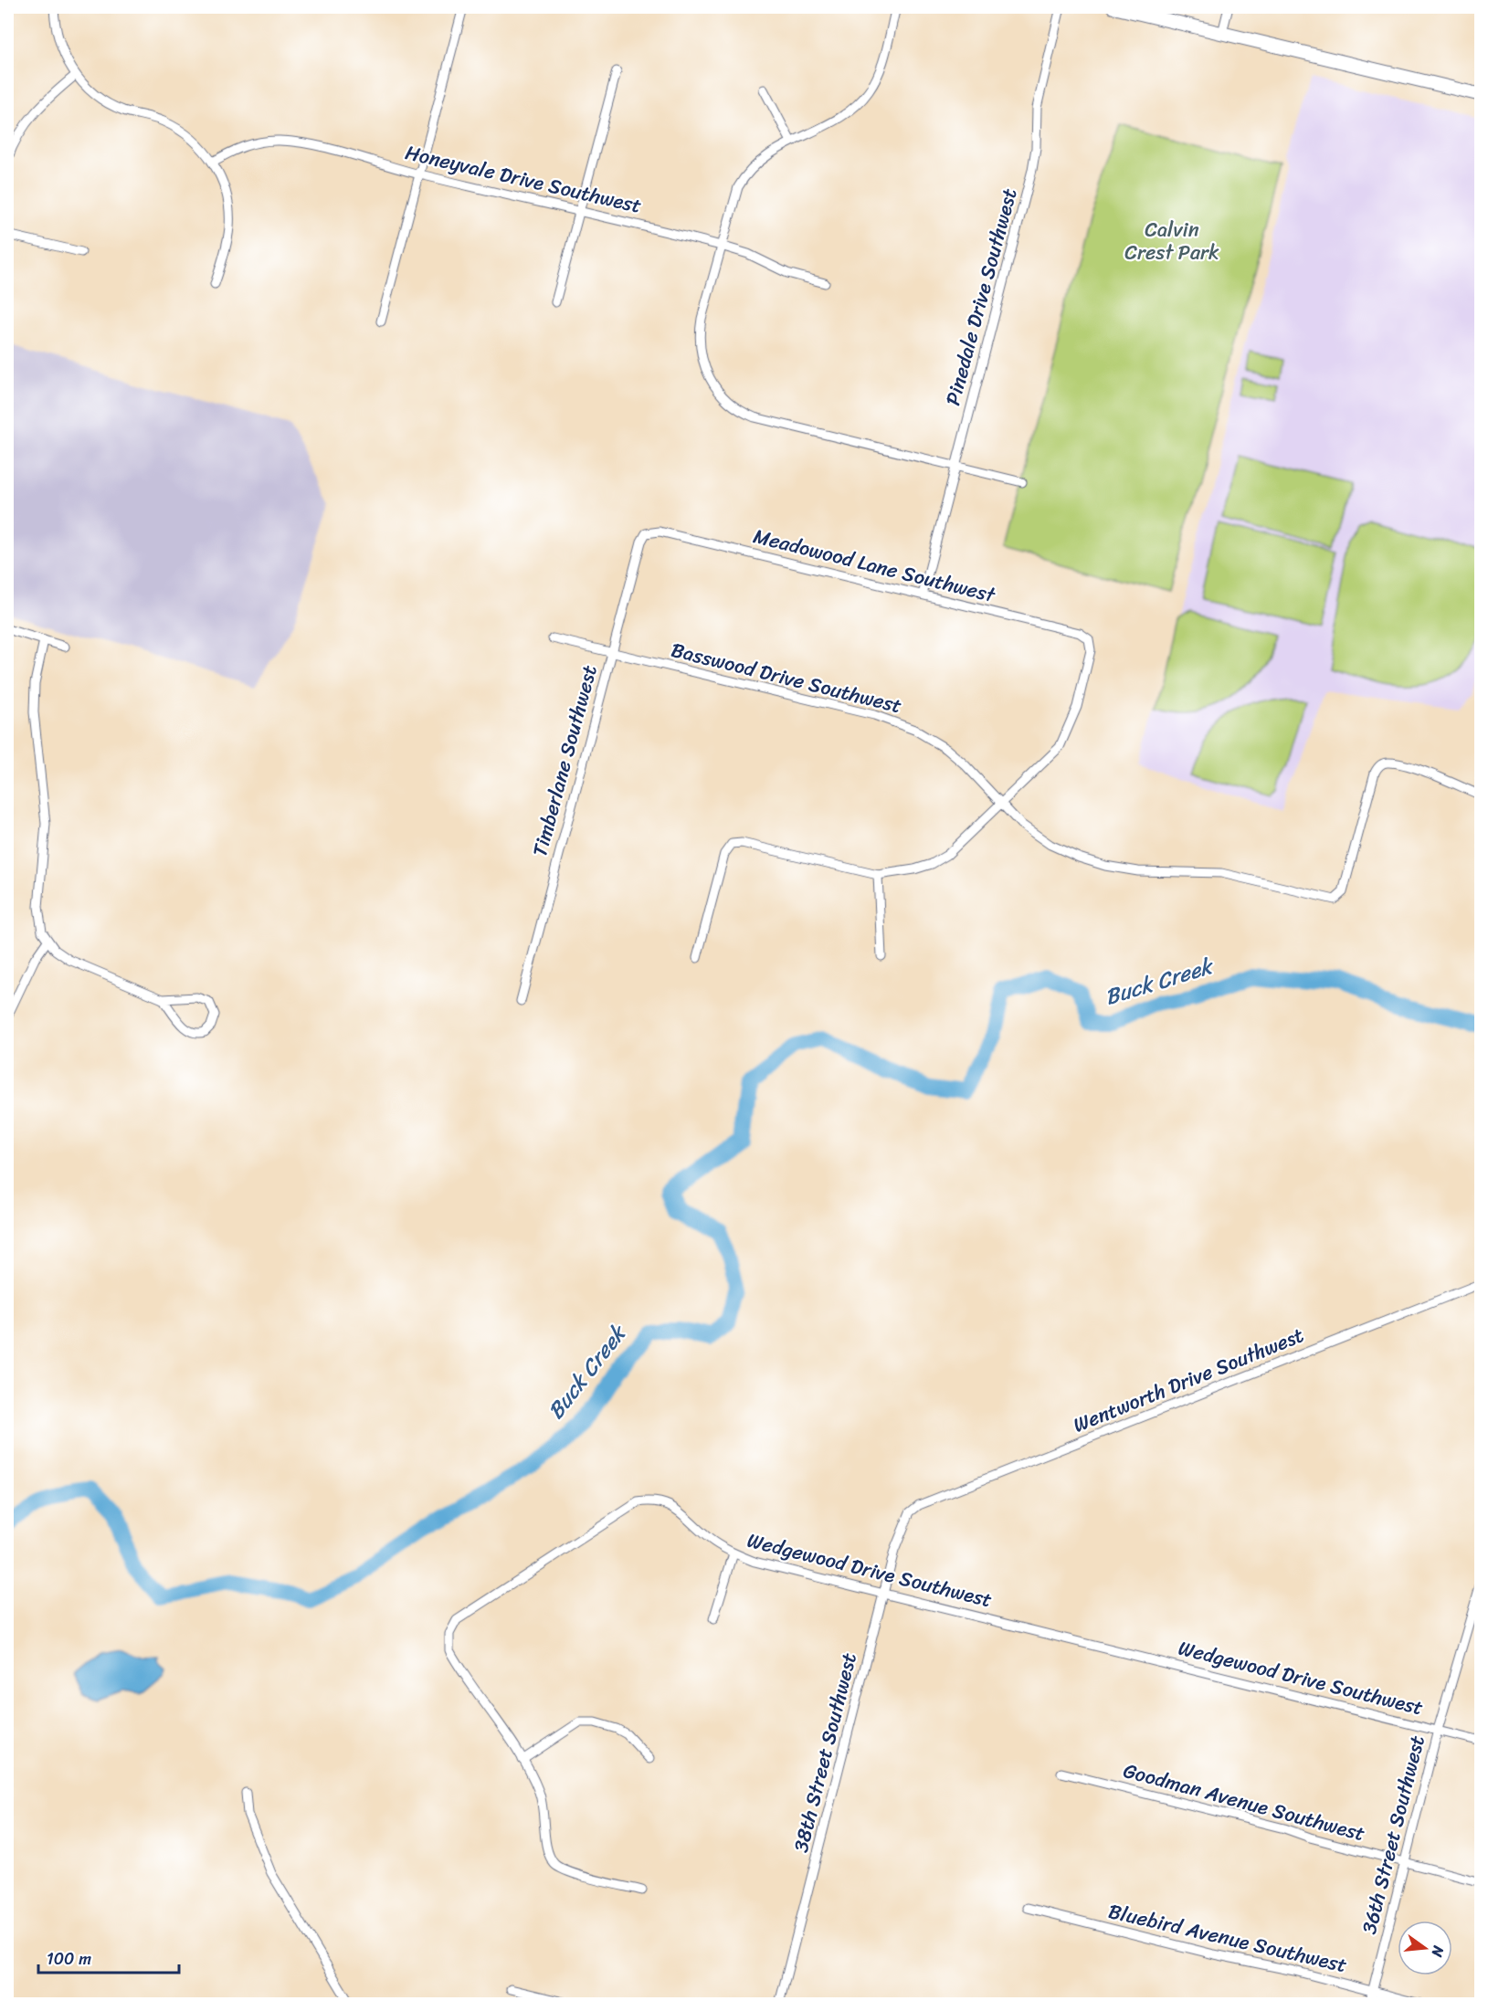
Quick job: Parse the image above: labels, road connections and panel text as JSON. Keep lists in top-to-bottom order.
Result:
{
  "streets": {
    "street": [
      "Honeyvale Drive Southwest",
      "Pinedale Drive Southwest",
      "Meadowood Lane Southwest",
      "Basswood Drive Southwest",
      "Timberlane Southwest",
      "Wentworth Drive Southwest",
      "Wedgewood Drive Southwest",
      "38th Street Southwest",
      "Goodman Avenue Southwest",
      "36th Street Southwest",
      "Bluebird Avenue Southwest"
    ]
  },
  "crossings": [
    ["Pinedale Drive Southwest", "Meadowood Lane Southwest"],
    ["Meadowood Lane Southwest", "Basswood Drive Southwest"],
    ["Meadowood Lane Southwest", "Timberlane Southwest"],
    ["Basswood Drive Southwest", "Timberlane Southwest"],
    ["Wentworth Drive Southwest", "38th Street Southwest"],
    ["Wedgewood Drive Southwest", "38th Street Southwest"],
    ["Wedgewood Drive Southwest", "36th Street Southwest"],
    ["Goodman Avenue Southwest", "36th Street Southwest"],
    ["36th Street Southwest", "Bluebird Avenue Southwest"]
  ],
  "water": ["Buck Creek"],
  "parks": ["Calvin Crest Park"],
  "scale_bar": "100 m",
  "north": "right"
}
